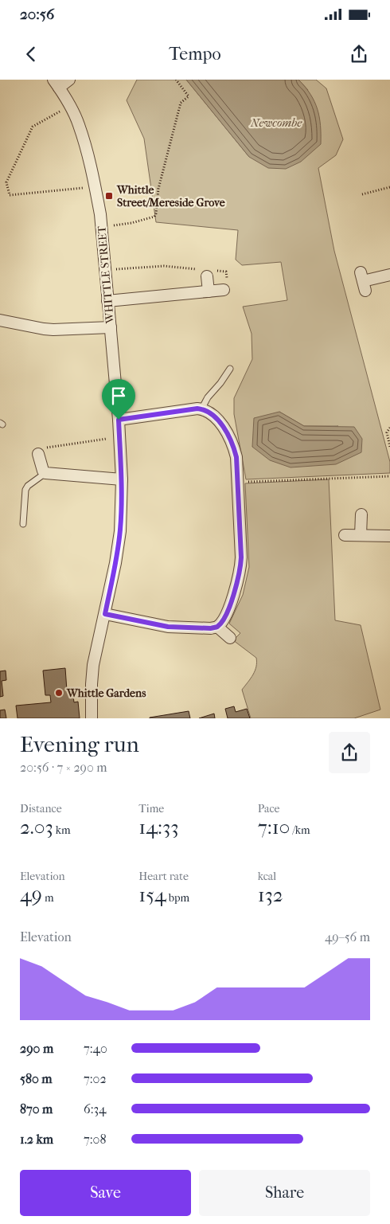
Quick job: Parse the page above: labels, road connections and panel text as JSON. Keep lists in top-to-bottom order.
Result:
{
  "streets": {
    "street": ["WHITTLE STREET"]
  },
  "water": ["Newcombe"],
  "places": {
    "transit": ["Whittle Street/Mereside Grove"],
    "other": ["Whittle Gardens"]
  },
  "page": {
    "status": "20:56",
    "header": "Tempo",
    "heading": ["Evening run", "20:56 · 7 × 290 m"],
    "stats": [
      ["Distance", "2.03 km"],
      ["Time", "14:33"],
      ["Pace", "7:10 /km"],
      ["Elevation", "49 m"],
      ["Heart rate", "154 bpm"],
      ["kcal", "132"]
    ],
    "chart": ["Elevation", "49–56 m"],
    "list": [
      {
        "name": "290 m",
        "note": "7:40"
      },
      {
        "name": "580 m",
        "note": "7:02"
      },
      {
        "name": "870 m",
        "note": "6:34"
      },
      {
        "name": "1.2 km",
        "note": "7:08"
      }
    ],
    "buttons": ["Save", "Share"]
  }
}
